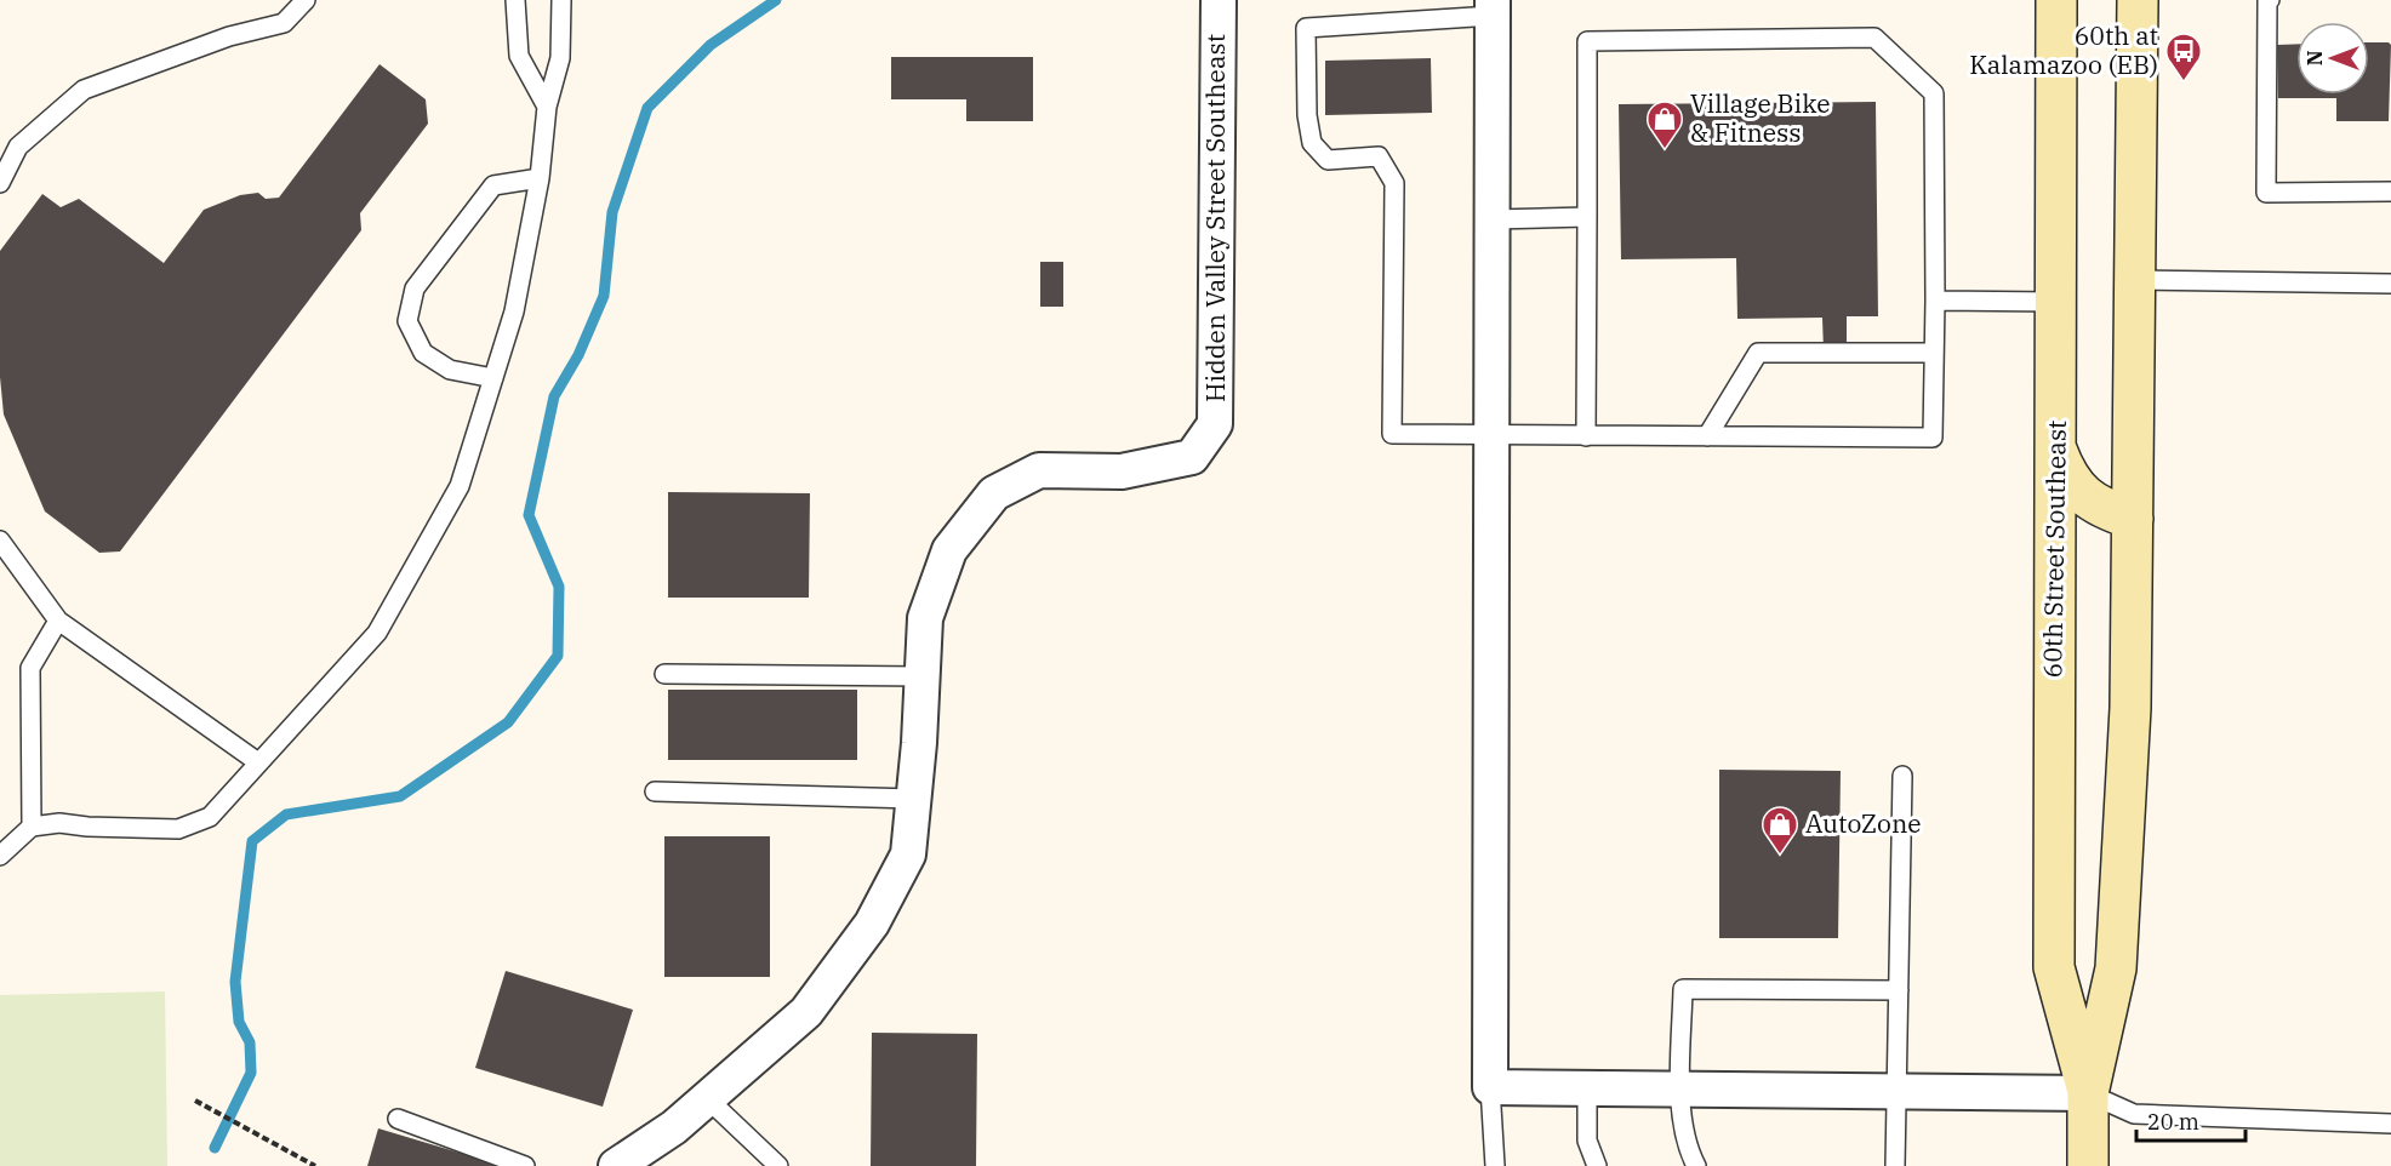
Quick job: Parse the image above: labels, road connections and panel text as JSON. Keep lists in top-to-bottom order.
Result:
{
  "streets": {
    "main road": ["60th Street Southeast"],
    "street": ["Hidden Valley Street Southeast"]
  },
  "places": {
    "bus stop": ["60th at Kalamazoo (EB)"],
    "shop": ["Village Bike & Fitness", "AutoZone"]
  },
  "scale_bar": "20 m",
  "north": "left"
}
